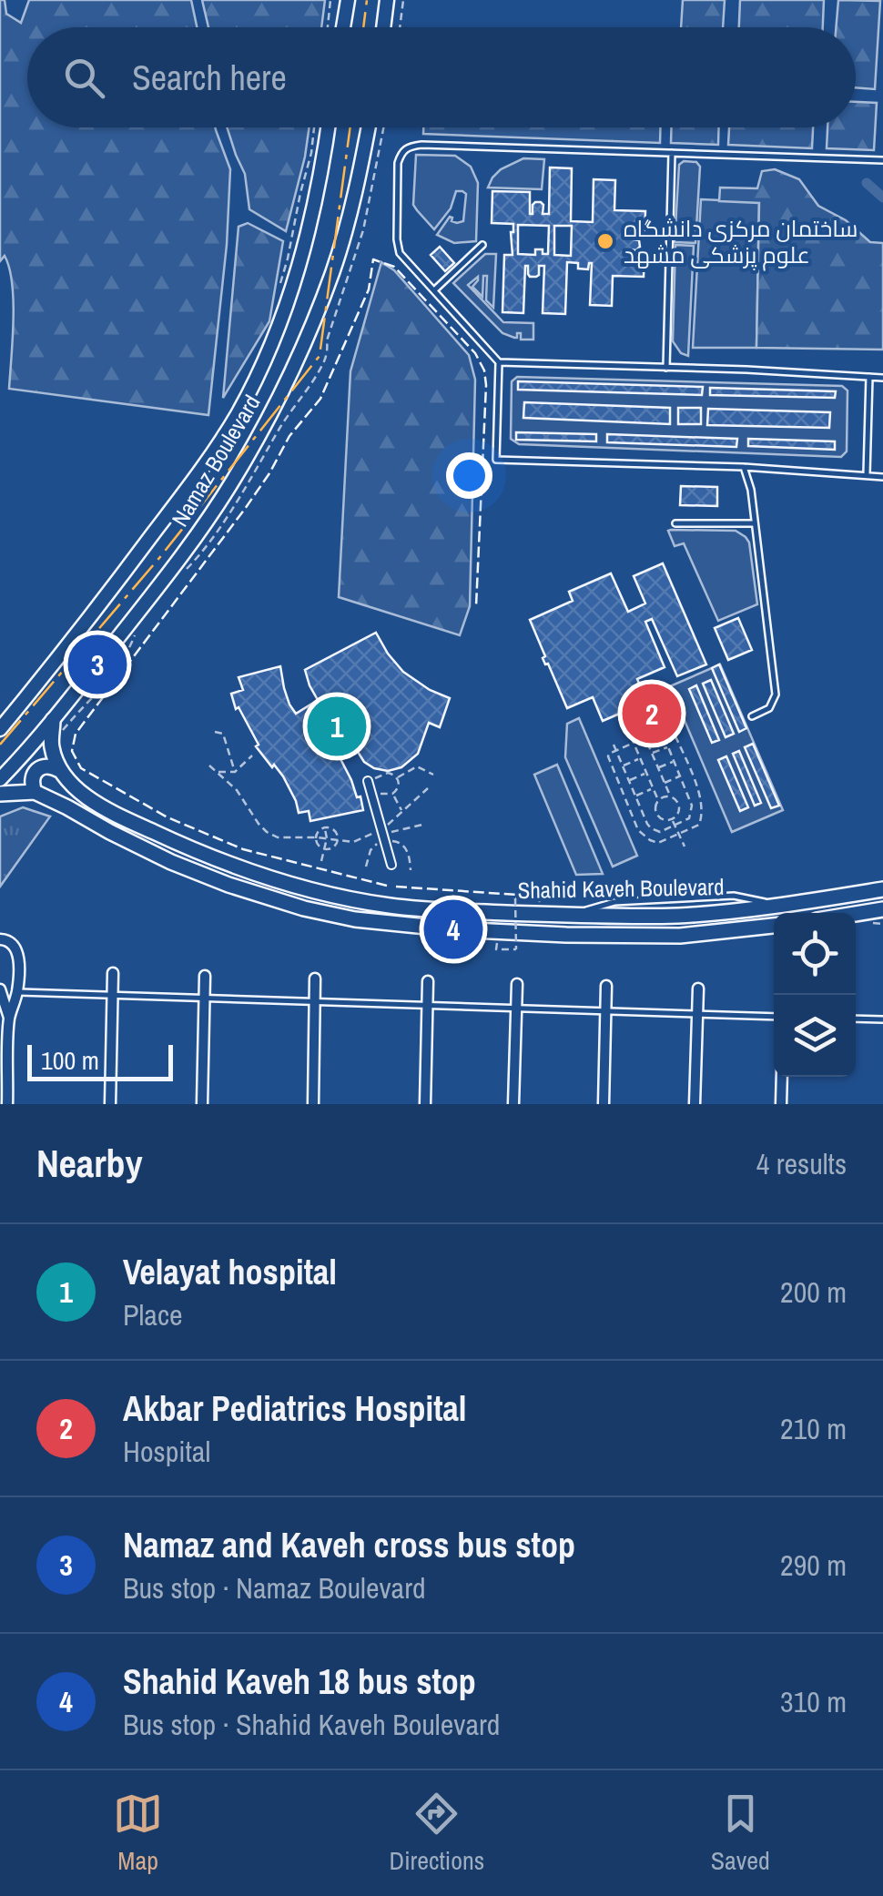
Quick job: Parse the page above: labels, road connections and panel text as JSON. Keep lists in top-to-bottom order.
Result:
{
  "streets": {
    "main road": ["Namaz Boulevard", "Shahid Kaveh Boulevard"]
  },
  "places": ["ساختمان مرکزی دانشگاه علوم پزشکی مشهد"],
  "scale_bar": "100 m",
  "page": {
    "search": "Search here",
    "pins": [
      "3",
      "2",
      "1",
      "4"
    ],
    "scale": "100 m",
    "heading": ["Nearby", "4 results"],
    "list": [
      {
        "mark": "1",
        "name": "Velayat hospital",
        "note": "Place",
        "value": "200 m"
      },
      {
        "mark": "2",
        "name": "Akbar Pediatrics Hospital",
        "note": "Hospital",
        "value": "210 m"
      },
      {
        "mark": "3",
        "name": "Namaz and Kaveh cross bus stop",
        "note": "Bus stop · Namaz Boulevard",
        "value": "290 m"
      },
      {
        "mark": "4",
        "name": "Shahid Kaveh 18 bus stop",
        "note": "Bus stop · Shahid Kaveh Boulevard",
        "value": "310 m"
      }
    ],
    "nav": ["Map", "Directions", "Saved"]
  }
}
